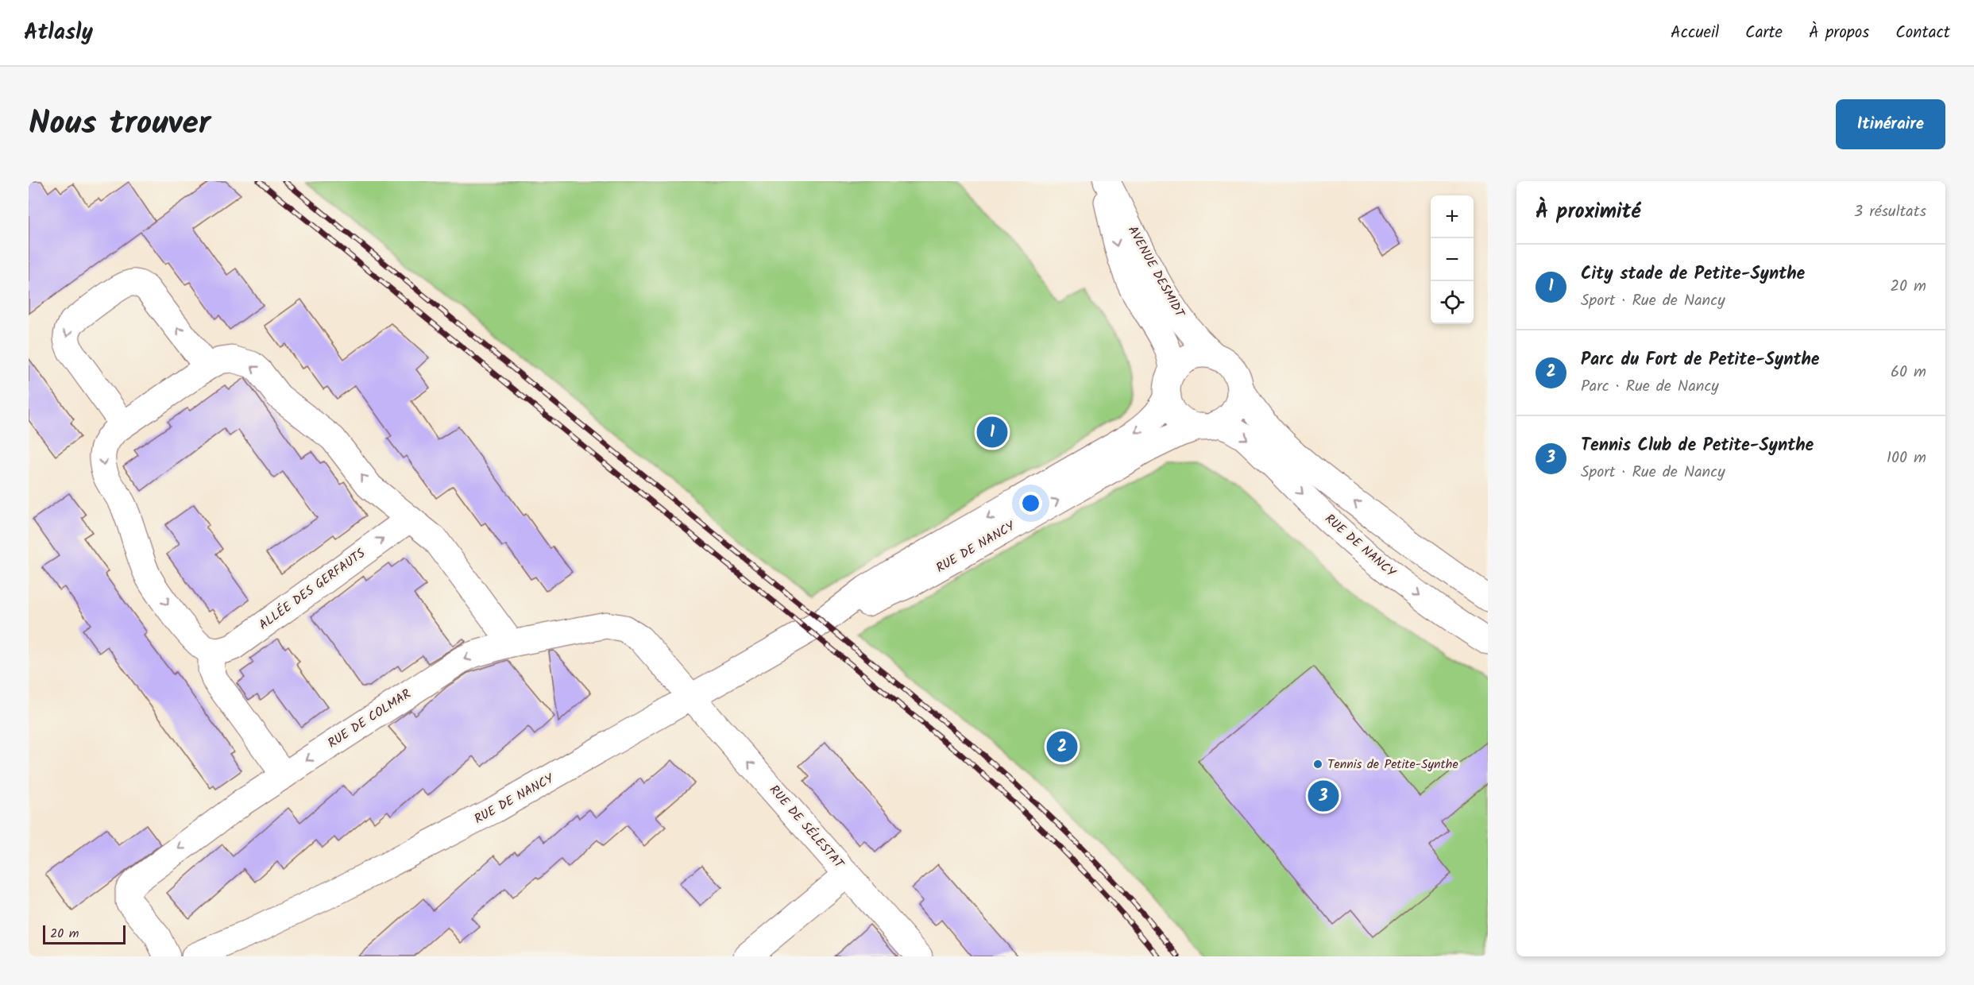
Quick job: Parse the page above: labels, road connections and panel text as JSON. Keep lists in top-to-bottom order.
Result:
{
  "streets": {
    "street": [
      "AVENUE DESMIDT",
      "RUE DE NANCY",
      "ALLÉE DES GERFAUTS",
      "RUE DE COLMAR",
      "RUE DE SÉLESTAT"
    ]
  },
  "crossings": [
    ["AVENUE DESMIDT", "RUE DE NANCY"],
    ["RUE DE NANCY", "RUE DE COLMAR"],
    ["RUE DE NANCY", "RUE DE SÉLESTAT"],
    ["RUE DE COLMAR", "RUE DE SÉLESTAT"]
  ],
  "one_way": ["ALLÉE DES GERFAUTS", "RUE DE COLMAR", "RUE DE SÉLESTAT"],
  "places": ["Tennis de Petite-Synthe"],
  "scale_bar": "20 m",
  "page": {
    "header": "Atlasly",
    "nav": [
      "Accueil",
      "Carte",
      "À propos",
      "Contact"
    ],
    "title": "Nous trouver",
    "buttons": "Itinéraire",
    "heading": ["À proximité", "3 résultats"],
    "map_buttons": ["+", "−"],
    "list": [
      {
        "mark": "1",
        "name": "City stade de Petite-Synthe",
        "note": "Sport · Rue de Nancy",
        "value": "20 m"
      },
      {
        "mark": "2",
        "name": "Parc du Fort de Petite-Synthe",
        "note": "Parc · Rue de Nancy",
        "value": "60 m"
      },
      {
        "mark": "3",
        "name": "Tennis Club de Petite-Synthe",
        "note": "Sport · Rue de Nancy",
        "value": "100 m"
      }
    ],
    "pins": ["1", "2", "3"],
    "scale": "20 m"
  }
}
